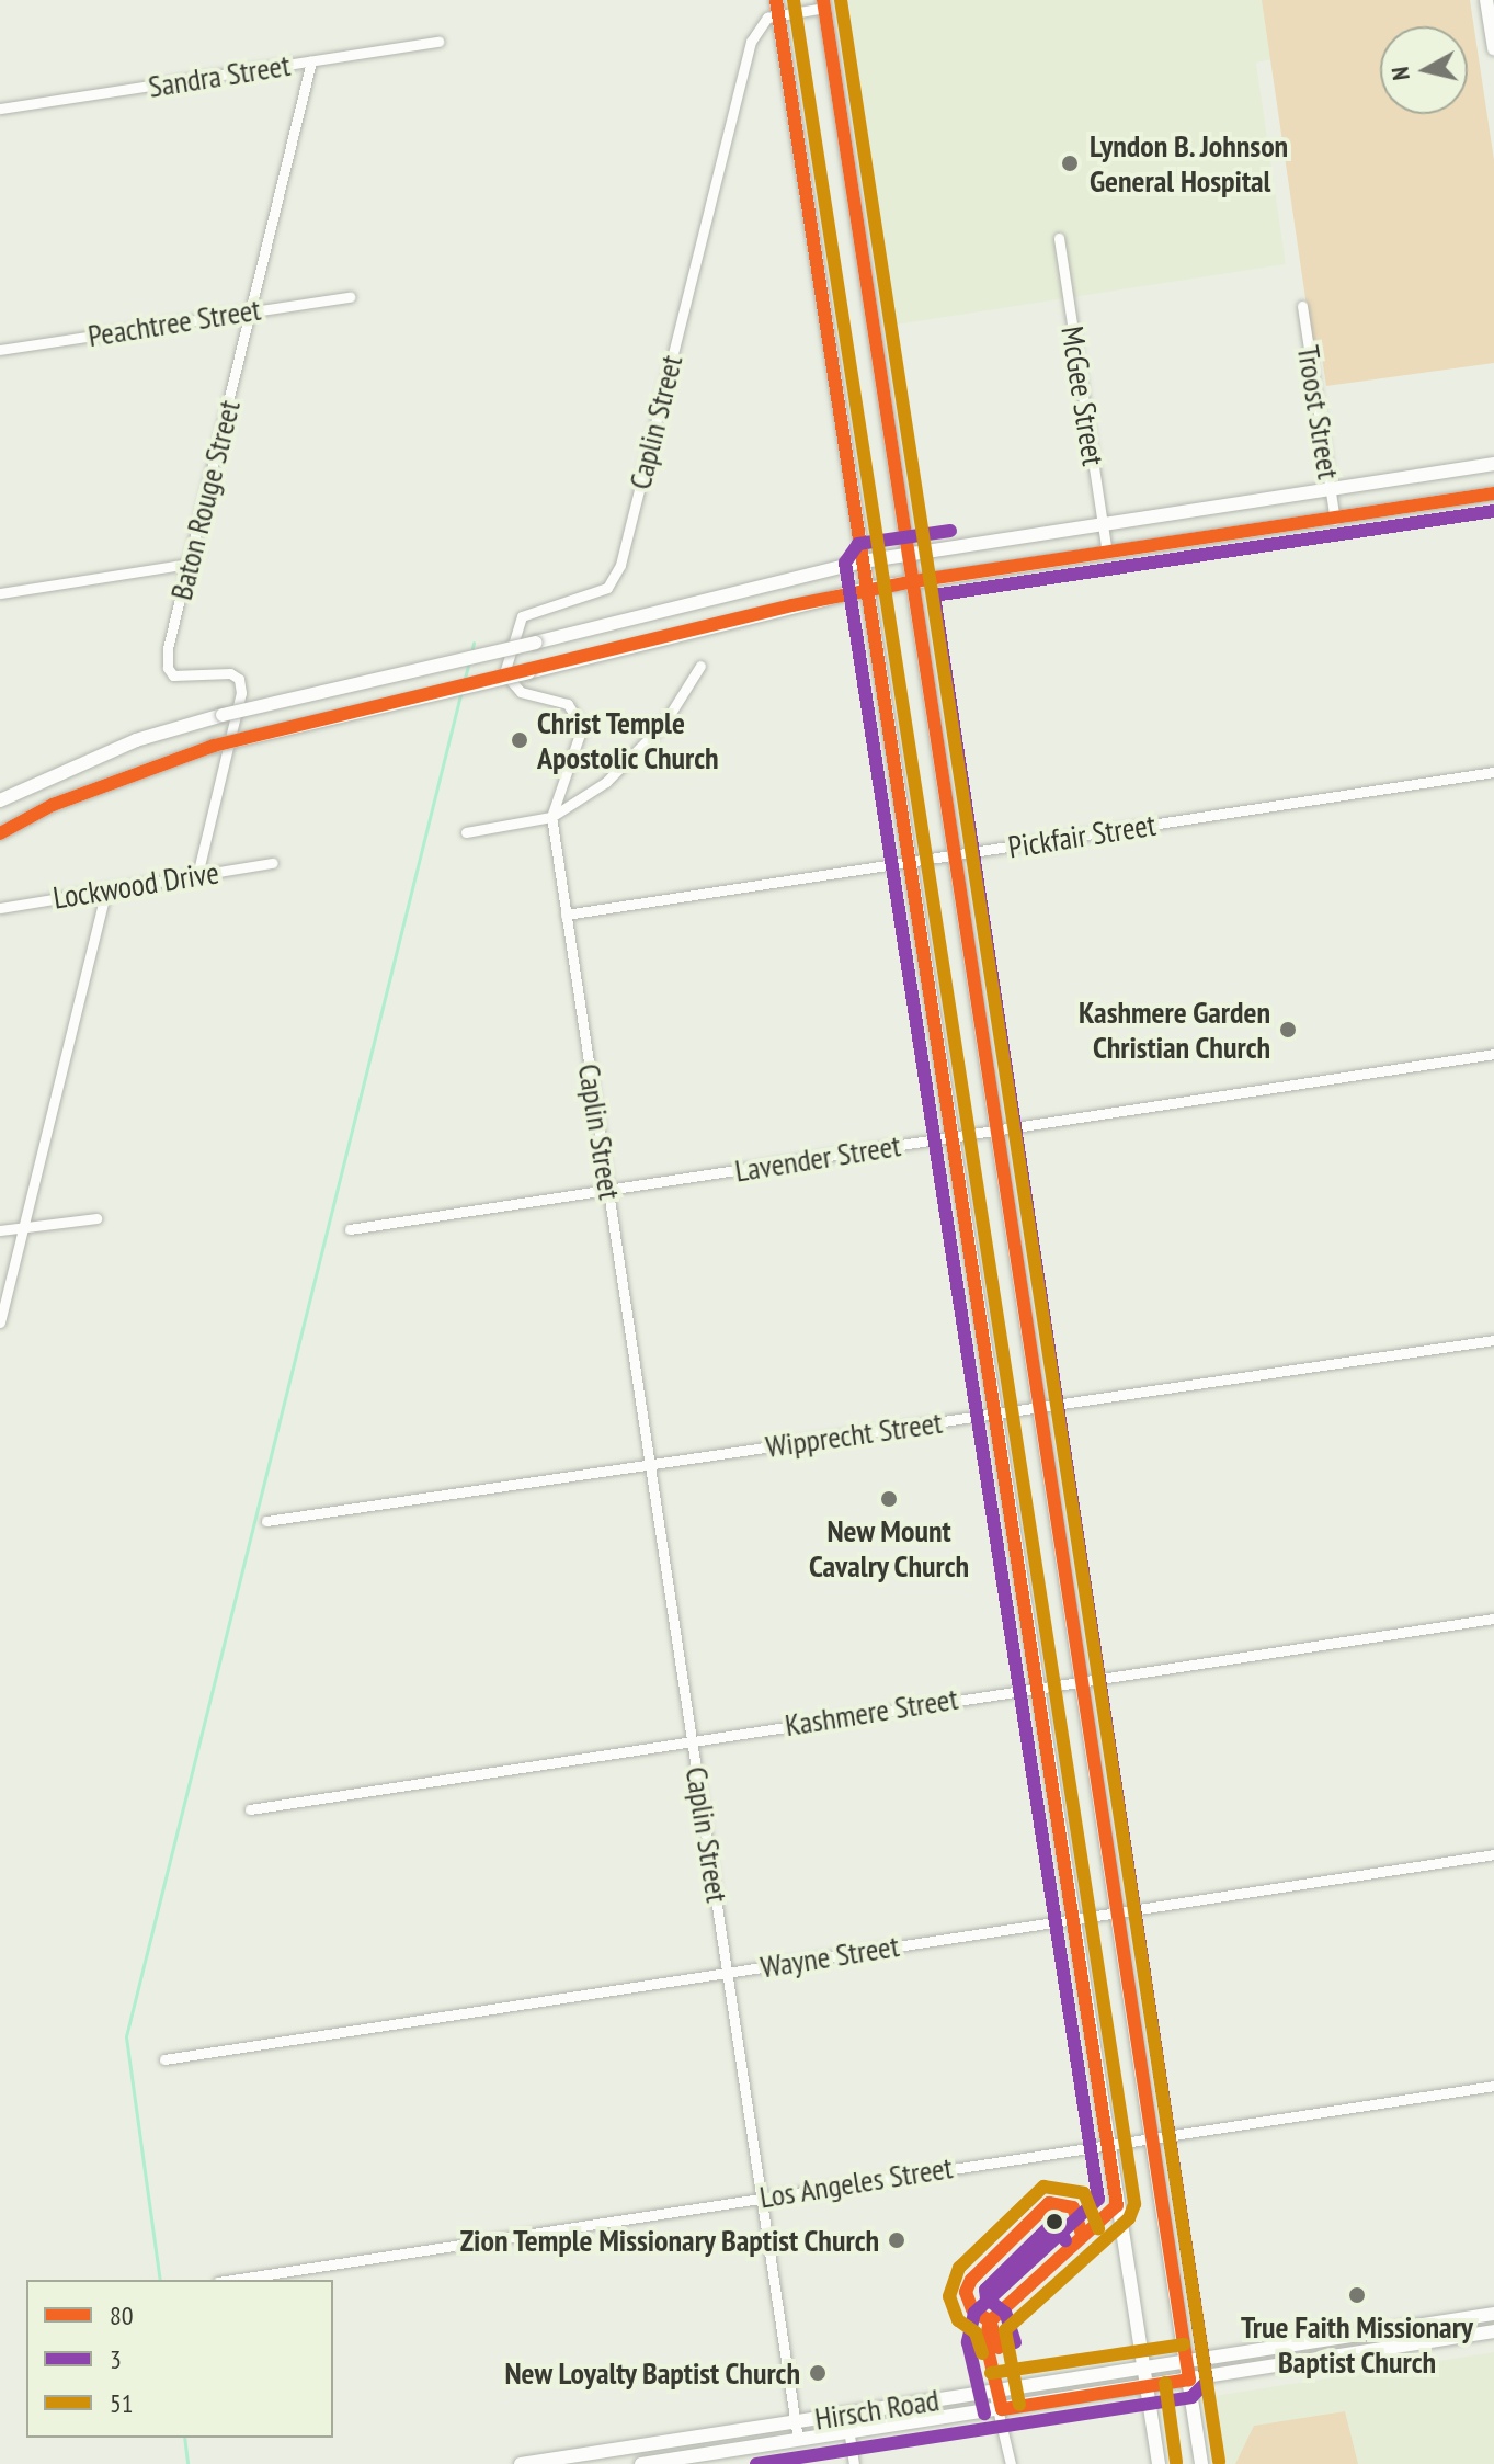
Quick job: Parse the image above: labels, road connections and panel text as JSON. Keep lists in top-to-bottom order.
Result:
{
  "streets": {
    "main road": ["Hirsch Road"],
    "street": [
      "Sandra Street",
      "Peachtree Street",
      "McGee Street",
      "Troost Street",
      "Caplin Street",
      "Baton Rouge Street",
      "Pickfair Street",
      "Lockwood Drive",
      "Lavender Street",
      "Wipprecht Street",
      "Kashmere Street",
      "Wayne Street",
      "Los Angeles Street"
    ]
  },
  "crossings": [
    ["Sandra Street", "Baton Rouge Street"],
    ["Peachtree Street", "Baton Rouge Street"],
    ["Caplin Street", "Pickfair Street"],
    ["Caplin Street", "Lavender Street"],
    ["Caplin Street", "Wipprecht Street"],
    ["Caplin Street", "Kashmere Street"],
    ["Caplin Street", "Wayne Street"],
    ["Caplin Street", "Los Angeles Street"],
    ["Caplin Street", "Hirsch Road"],
    ["Baton Rouge Street", "Lockwood Drive"]
  ],
  "places": [
    "Lyndon B. Johnson General Hospital",
    "Christ Temple Apostolic Church",
    "Kashmere Garden Christian Church",
    "New Mount Cavalry Church",
    "Zion Temple Missionary Baptist Church",
    "True Faith Missionary Baptist Church",
    "New Loyalty Baptist Church"
  ],
  "lines": ["transit line 80", "transit line 51", "transit line 3"],
  "legend": ["80", "3", "51"],
  "north": "left"
}
